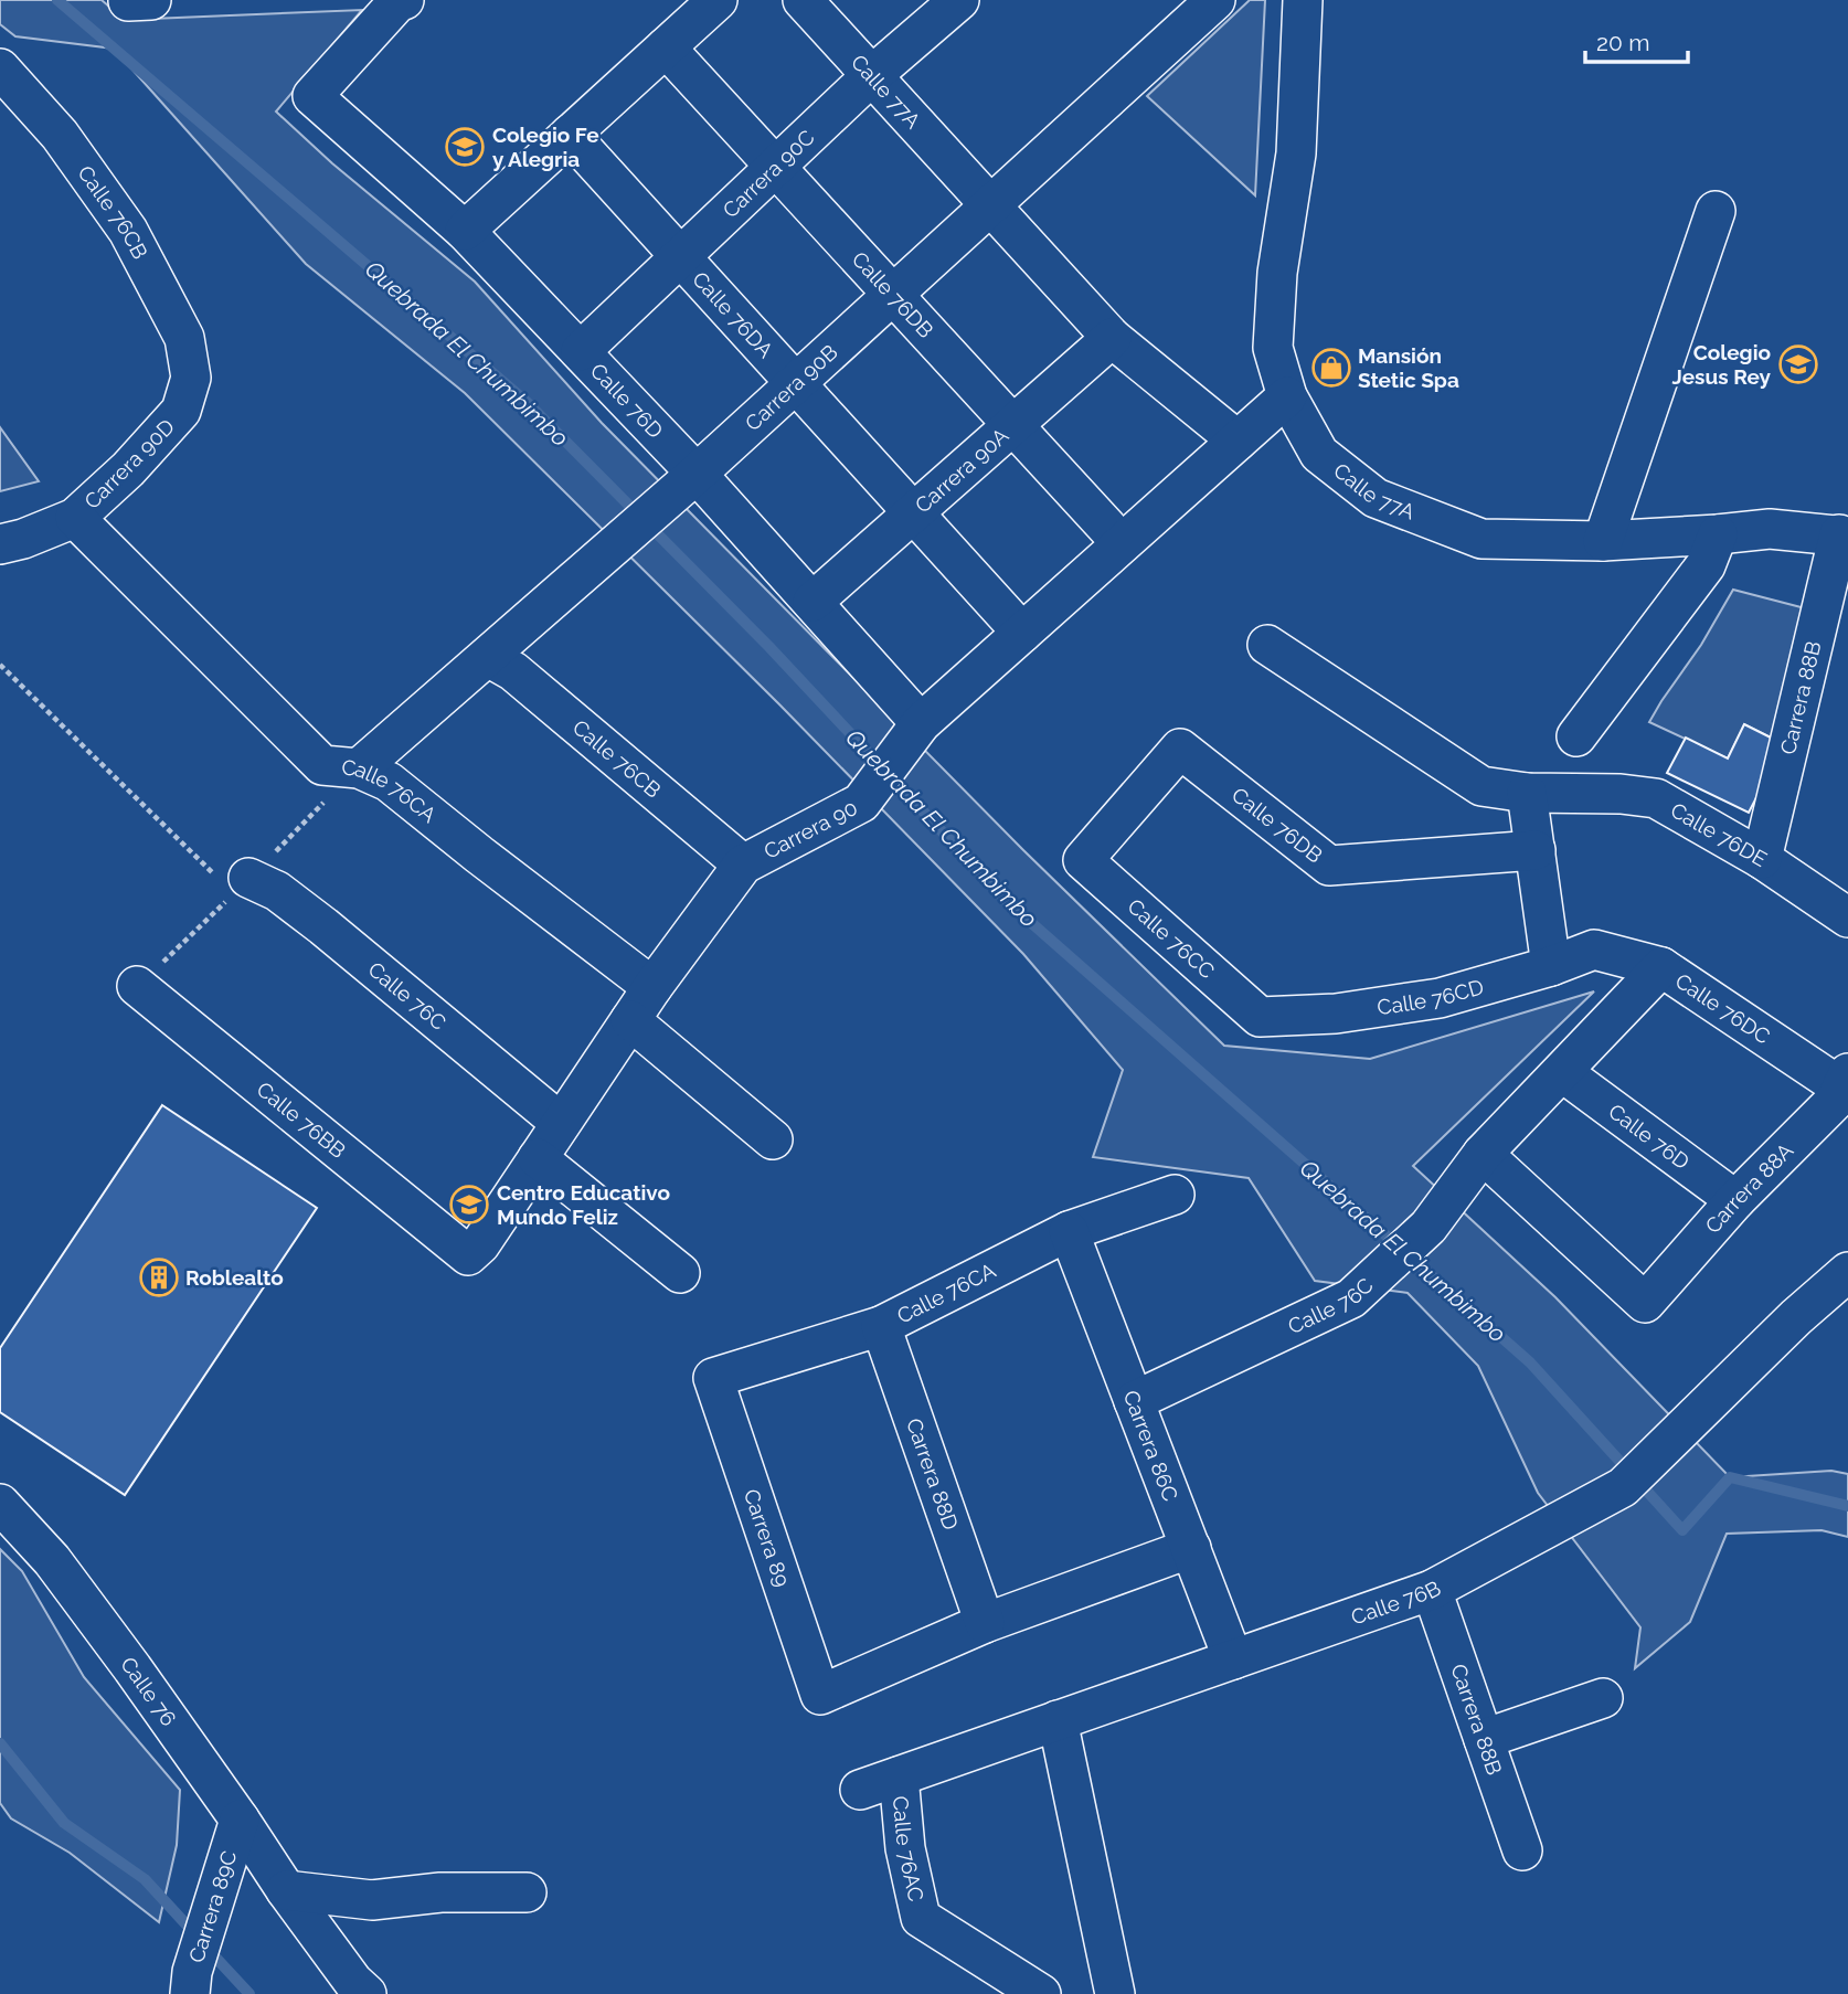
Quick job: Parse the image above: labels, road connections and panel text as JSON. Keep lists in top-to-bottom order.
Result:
{
  "streets": {
    "street": [
      "Calle 77A",
      "Carrera 90C",
      "Calle 76CB",
      "Calle 76DB",
      "Calle 76DA",
      "Carrera 90B",
      "Calle 76D",
      "Carrera 90D",
      "Carrera 90A",
      "Carrera 88B",
      "Calle 76CA",
      "Carrera 90",
      "Calle 76DE",
      "Calle 76CC",
      "Calle 76C",
      "Calle 76CD",
      "Calle 76DC",
      "Calle 76BB",
      "Carrera 88A",
      "Carrera 86C",
      "Carrera 88D",
      "Carrera 89",
      "Calle 76B",
      "Calle 76",
      "Calle 76AC",
      "Carrera 89C"
    ]
  },
  "crossings": [
    ["Calle 77A", "Carrera 90C"],
    ["Calle 77A", "Carrera 90B"],
    ["Calle 77A", "Carrera 90A"],
    ["Calle 77A", "Carrera 88B"],
    ["Calle 77A", "Carrera 90"],
    ["Carrera 90C", "Calle 76DB"],
    ["Carrera 90C", "Calle 76DA"],
    ["Carrera 90C", "Calle 76D"],
    ["Calle 76CB", "Carrera 90B"],
    ["Calle 76CB", "Carrera 90D"],
    ["Calle 76CB", "Carrera 90"],
    ["Calle 76DB", "Carrera 90B"],
    ["Calle 76DB", "Carrera 90A"],
    ["Calle 76DB", "Carrera 90"],
    ["Calle 76DB", "Calle 76CC"],
    ["Calle 76DA", "Carrera 90B"],
    ["Calle 76DA", "Carrera 90A"],
    ["Calle 76DA", "Carrera 90"],
    ["Carrera 90B", "Calle 76D"],
    ["Carrera 90B", "Calle 76CA"],
    ["Calle 76D", "Carrera 90A"],
    ["Calle 76D", "Carrera 90"],
    ["Calle 76D", "Carrera 88A"],
    ["Carrera 90D", "Calle 76CA"],
    ["Carrera 88B", "Calle 76DE"],
    ["Carrera 88B", "Calle 76B"],
    ["Calle 76CA", "Carrera 90"],
    ["Calle 76CA", "Carrera 86C"],
    ["Calle 76CA", "Carrera 88D"],
    ["Calle 76CA", "Carrera 89"],
    ["Carrera 90", "Calle 76C"],
    ["Carrera 90", "Calle 76BB"],
    ["Calle 76CC", "Calle 76CD"],
    ["Calle 76C", "Carrera 88A"],
    ["Calle 76C", "Carrera 86C"],
    ["Calle 76CD", "Calle 76DC"],
    ["Calle 76DC", "Carrera 88A"],
    ["Carrera 86C", "Calle 76B"],
    ["Carrera 88D", "Carrera 89"],
    ["Calle 76B", "Calle 76AC"],
    ["Calle 76", "Carrera 89C"]
  ],
  "water": ["Quebrada El Chumbimbo"],
  "places": {
    "school or university": ["Colegio Fe y Alegria", "Colegio Jesus Rey", "Centro Educativo Mundo Feliz"],
    "shop": ["Mansión Stetic Spa"],
    "building": ["Roblealto"]
  },
  "scale_bar": "20 m"
}
